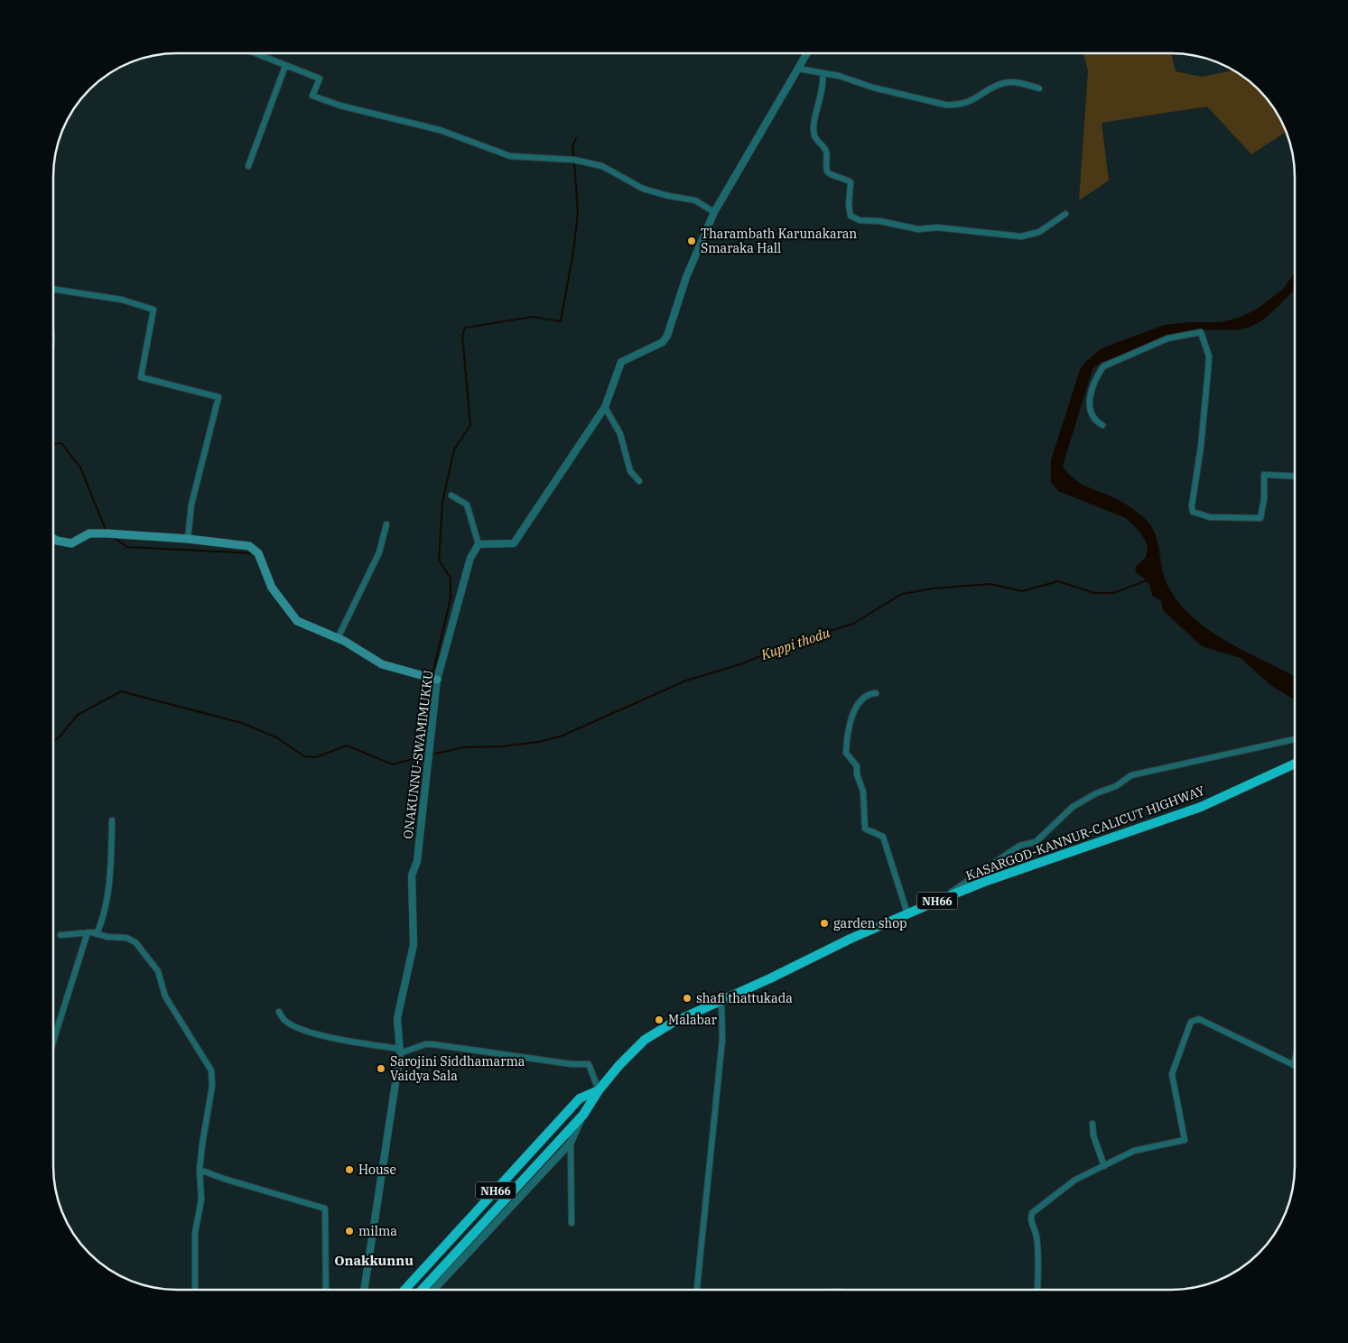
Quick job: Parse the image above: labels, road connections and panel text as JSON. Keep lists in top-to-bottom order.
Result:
{
  "streets": {
    "highway": ["KASARGOD-KANNUR-CALICUT HIGHWAY", "NH66"],
    "street": ["ONAKUNNU-SWAMIMUKKU"]
  },
  "districts": ["Onakkunnu"],
  "water": ["Kuppi thodu"],
  "places": [
    "Tharambath Karunakaran Smaraka Hall",
    "garden shop",
    "shafi thattukada",
    "Malabar",
    "Sarojini Siddhamarma Vaidya Sala",
    "House",
    "milma"
  ]
}
